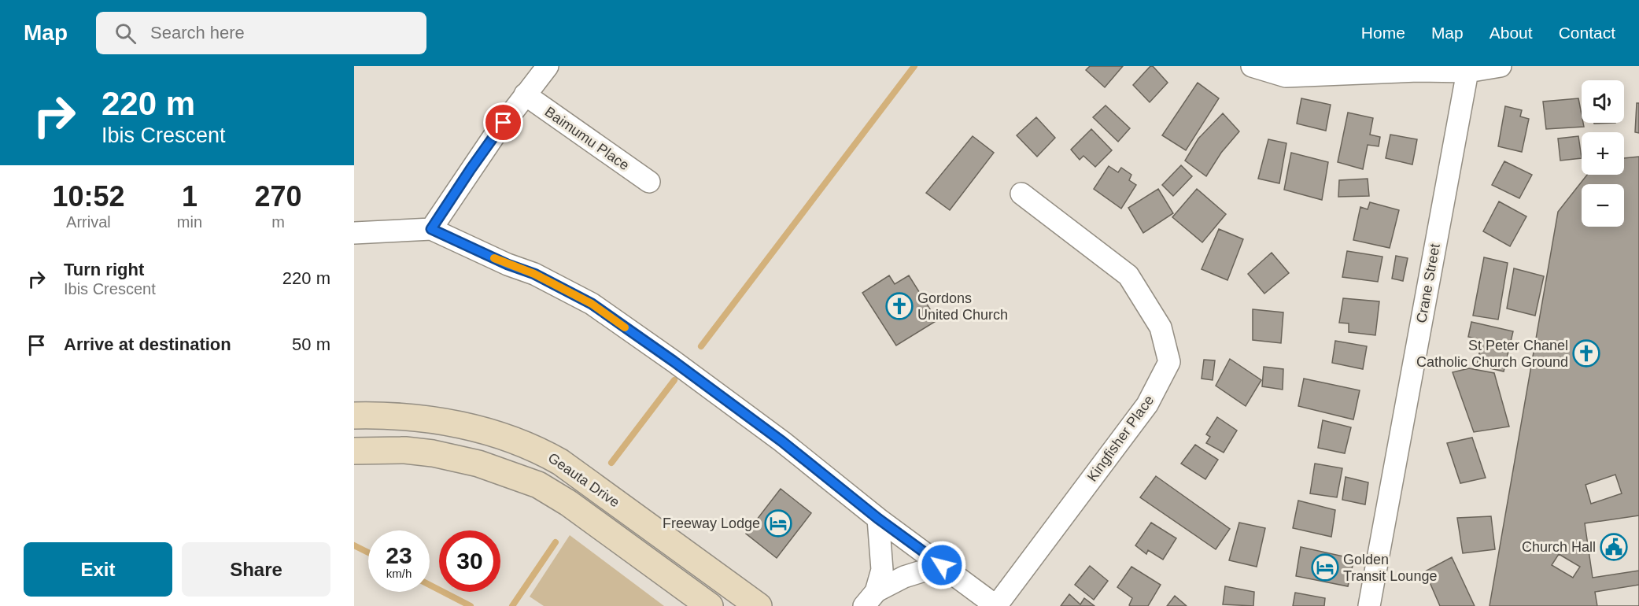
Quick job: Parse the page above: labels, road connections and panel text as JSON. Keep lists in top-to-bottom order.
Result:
{
  "streets": {
    "main road": ["Geauta Drive"],
    "street": ["Baimumu Place", "Crane Street", "Kingfisher Place"]
  },
  "places": {
    "church": ["Gordons United Church", "St Peter Chanel Catholic Church Ground"],
    "hotel": ["Freeway Lodge", "Golden Transit Lounge"],
    "public building": ["Church Hall"]
  },
  "page": {
    "header": "Map",
    "search": "Search here",
    "nav": [
      "Home",
      "Map",
      "About",
      "Contact"
    ],
    "turn": ["220 m", "Ibis Crescent"],
    "map_buttons": ["+", "−"],
    "eta": [
      "10:52",
      "Arrival",
      "1",
      "min",
      "270",
      "m"
    ],
    "list": [
      {
        "name": "Turn right",
        "note": "Ibis Crescent",
        "value": "220 m"
      },
      {
        "name": "Arrive at destination",
        "value": "50 m"
      }
    ],
    "speed": "23 km/h",
    "limit": "30",
    "buttons": ["Exit", "Share"]
  }
}
